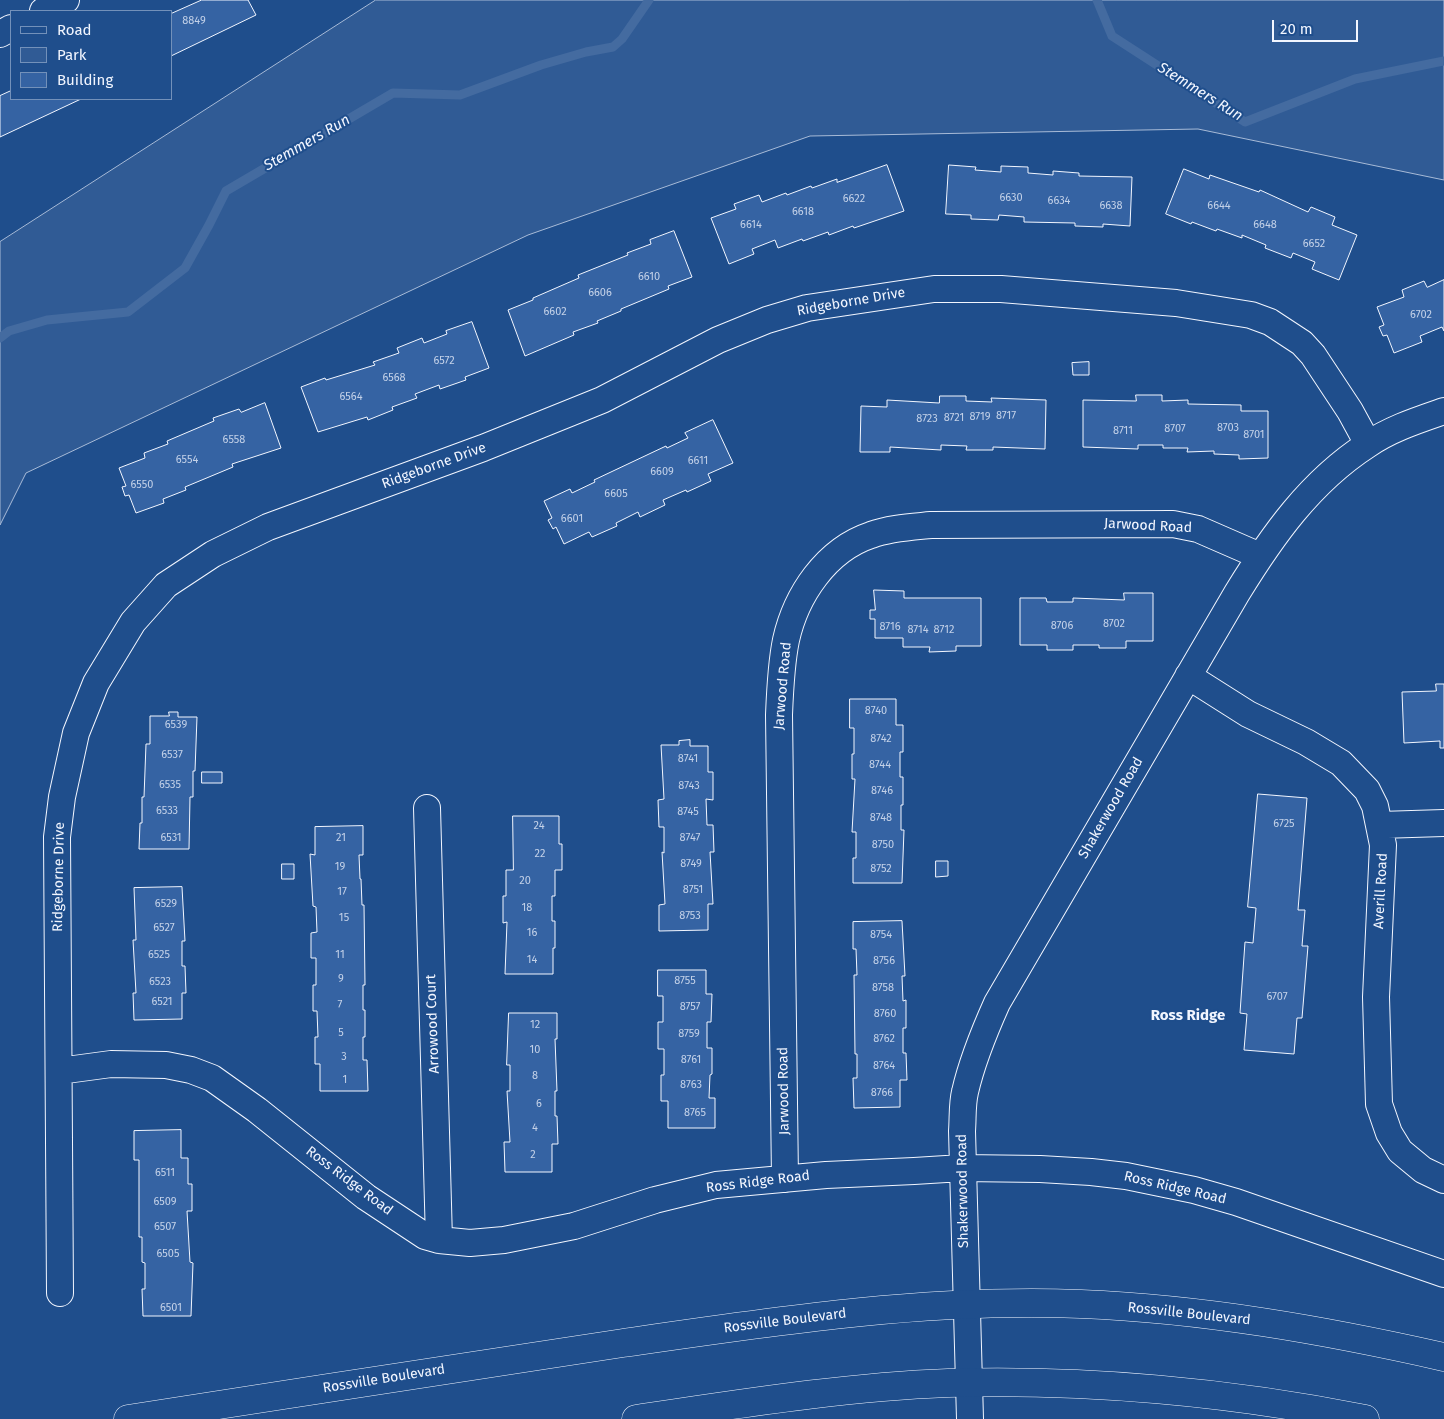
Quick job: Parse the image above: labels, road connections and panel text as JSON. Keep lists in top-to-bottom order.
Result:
{
  "streets": {
    "main road": ["Rossville Boulevard"],
    "street": [
      "Ridgeborne Drive",
      "Jarwood Road",
      "Shakerwood Road",
      "Averill Road",
      "Arrowood Court",
      "Ross Ridge Road"
    ]
  },
  "crossings": [
    ["Ridgeborne Drive", "Shakerwood Road"],
    ["Ridgeborne Drive", "Ross Ridge Road"],
    ["Jarwood Road", "Shakerwood Road"],
    ["Jarwood Road", "Ross Ridge Road"],
    ["Shakerwood Road", "Averill Road"],
    ["Shakerwood Road", "Ross Ridge Road"],
    ["Shakerwood Road", "Rossville Boulevard"],
    ["Arrowood Court", "Ross Ridge Road"]
  ],
  "districts": ["Ross Ridge"],
  "water": ["Stemmers Run"],
  "house_numbers": [
    "8849",
    "6630",
    "6622",
    "6634",
    "6638",
    "6644",
    "6618",
    "6614",
    "6648",
    "6652",
    "6610",
    "6606",
    "6602",
    "6702",
    "6572",
    "6568",
    "6564",
    "8717",
    "8719",
    "8721",
    "8723",
    "8703",
    "8707",
    "8711",
    "8701",
    "6558",
    "6554",
    "6611",
    "6609",
    "6550",
    "6605",
    "6601",
    "8702",
    "8706",
    "8716",
    "8714",
    "8712",
    "8740",
    "6539",
    "8742",
    "6537",
    "8741",
    "8744",
    "6535",
    "8743",
    "8746",
    "6533",
    "8745",
    "8748",
    "6725",
    "24",
    "6531",
    "21",
    "8747",
    "8750",
    "22",
    "8749",
    "19",
    "8752",
    "20",
    "8751",
    "17",
    "6529",
    "18",
    "8753",
    "15",
    "6527",
    "16",
    "8754",
    "6525",
    "11",
    "14",
    "8756",
    "9",
    "8755",
    "6523",
    "8758",
    "6707",
    "6521",
    "7",
    "8757",
    "8760",
    "12",
    "5",
    "8759",
    "8762",
    "10",
    "3",
    "8761",
    "8764",
    "8",
    "1",
    "8763",
    "8766",
    "6",
    "8765",
    "4",
    "2",
    "6511",
    "6509",
    "6507",
    "6505",
    "6501"
  ],
  "legend": ["Road", "Park", "Building"],
  "scale_bar": "20 m"
}
